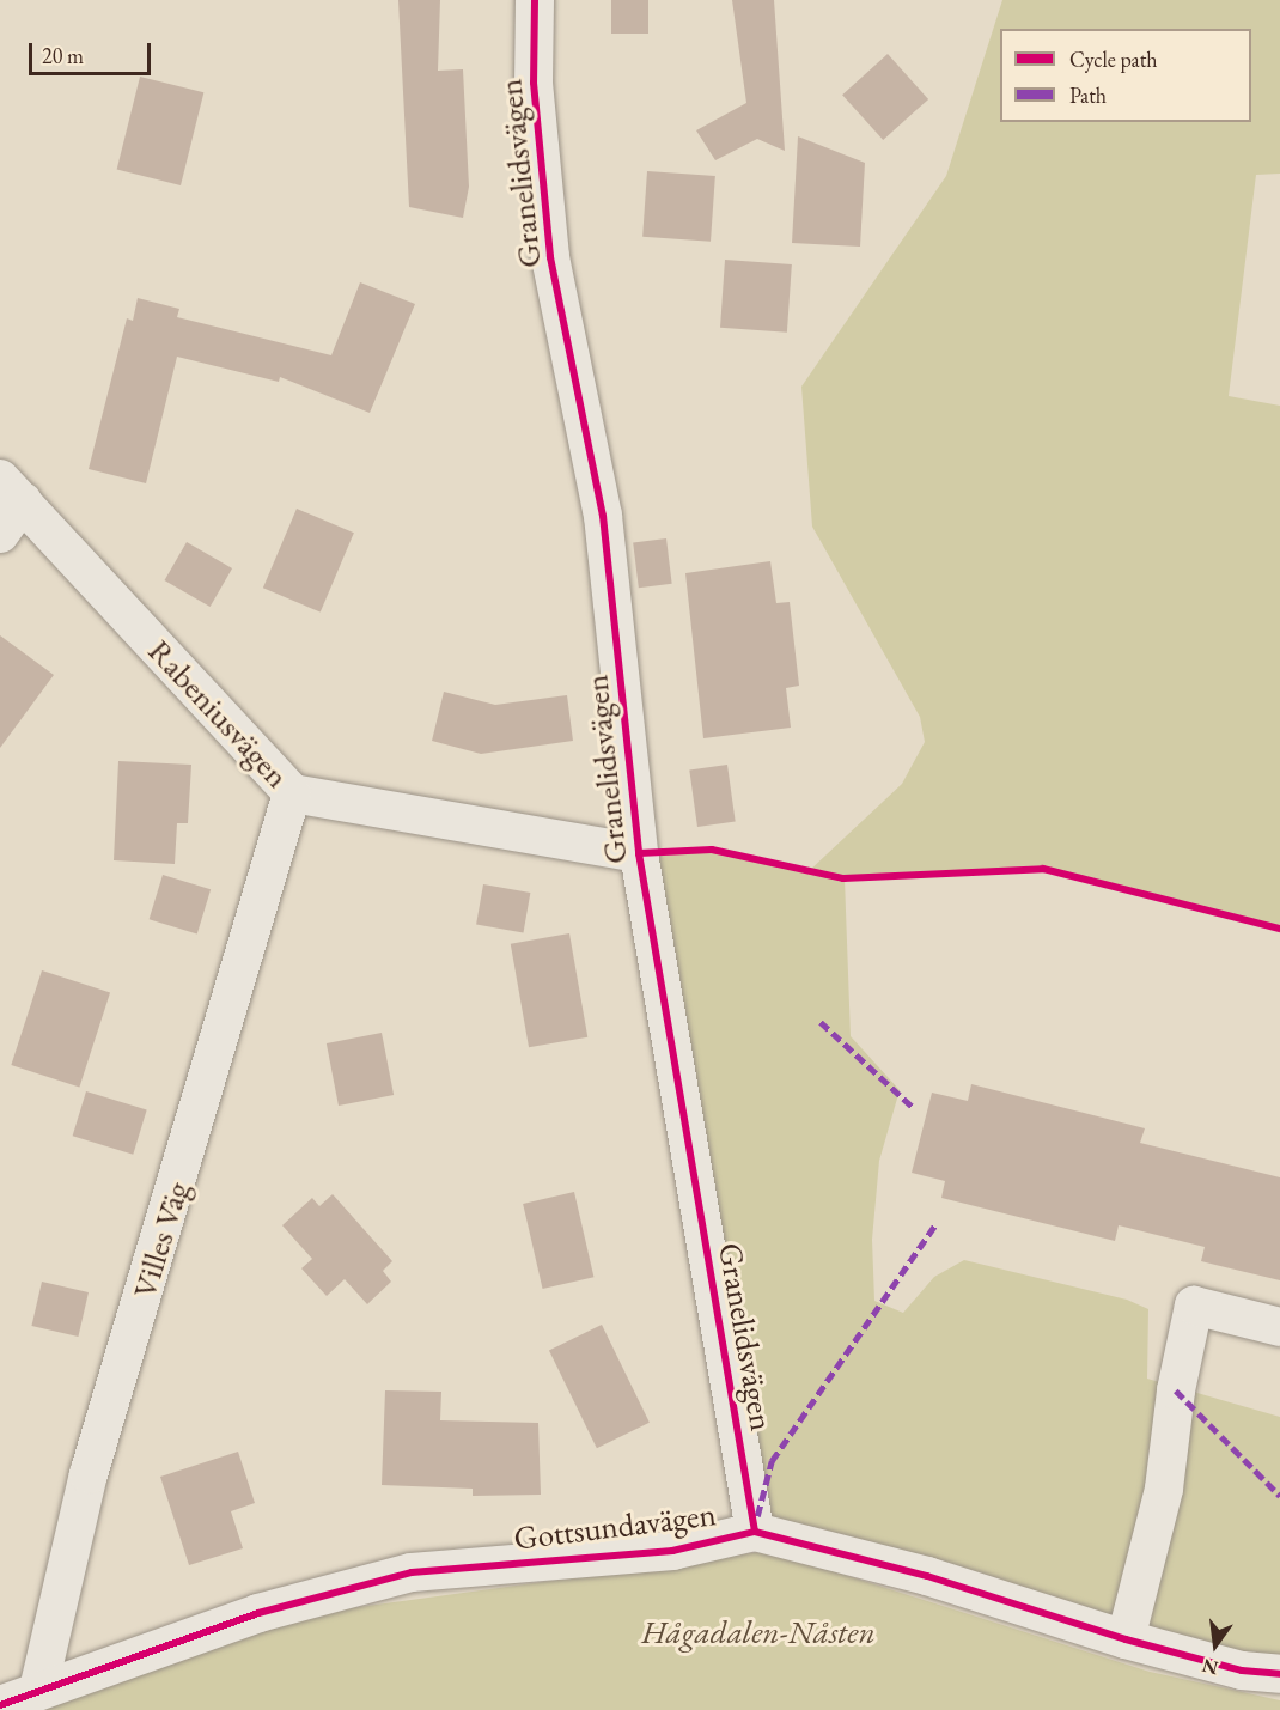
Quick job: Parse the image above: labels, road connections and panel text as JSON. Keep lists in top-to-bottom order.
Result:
{
  "streets": {
    "street": [
      "Granelidsvägen",
      "Rabeniusvägen",
      "Villes Väg",
      "Gottsundavägen"
    ]
  },
  "crossings": [
    ["Granelidsvägen", "Rabeniusvägen"],
    ["Granelidsvägen", "Gottsundavägen"],
    ["Rabeniusvägen", "Villes Väg"],
    ["Villes Väg", "Gottsundavägen"]
  ],
  "parks": ["Hågadalen-Nåsten"],
  "legend": ["Cycle path", "Path"],
  "scale_bar": "20 m",
  "north": "bottom"
}
